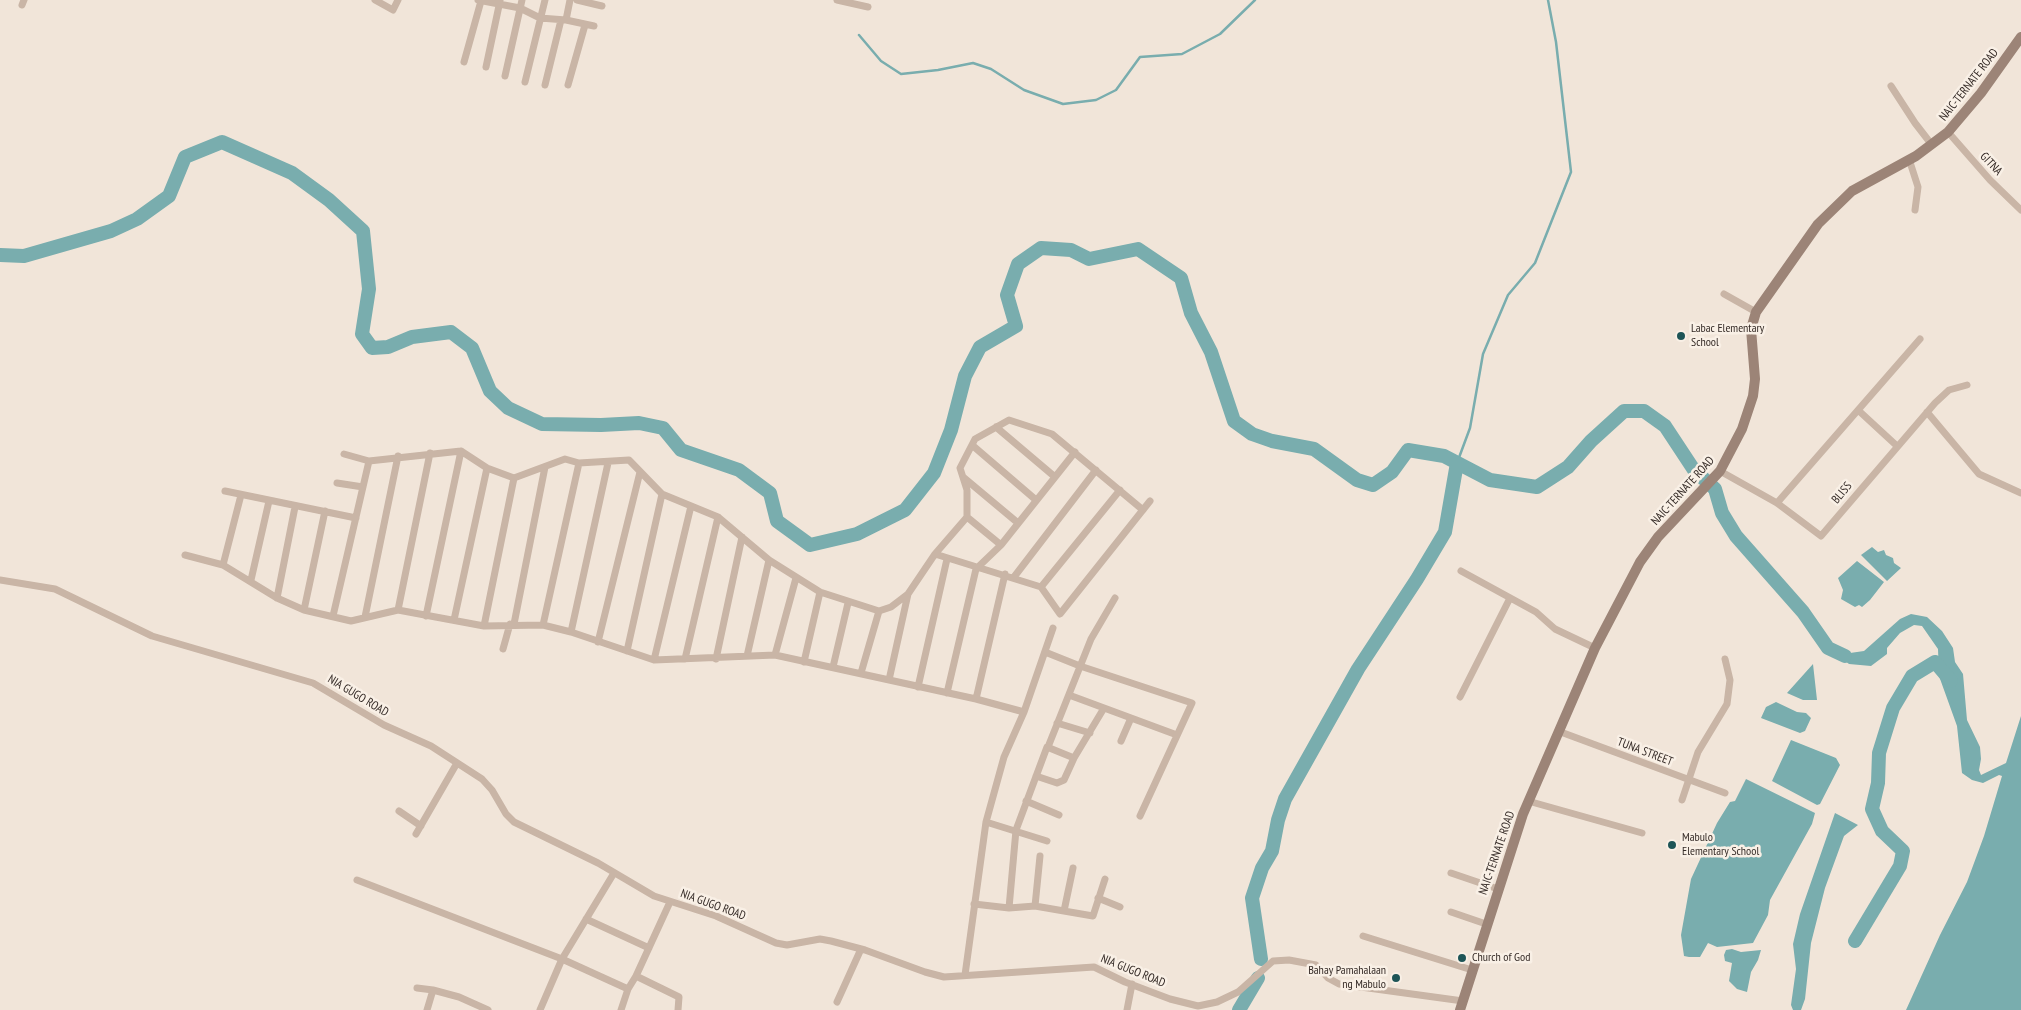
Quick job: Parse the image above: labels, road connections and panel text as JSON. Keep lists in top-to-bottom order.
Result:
{
  "streets": {
    "main road": ["NAIC-TERNATE ROAD"],
    "street": [
      "GITNA",
      "BLISS",
      "NIA GUGO ROAD",
      "TUNA STREET"
    ]
  },
  "crossings": [
    ["NAIC-TERNATE ROAD", "GITNA"],
    ["NAIC-TERNATE ROAD", "BLISS"],
    ["NAIC-TERNATE ROAD", "NIA GUGO ROAD"],
    ["NAIC-TERNATE ROAD", "TUNA STREET"]
  ],
  "places": [
    "Labac Elementary School",
    "Mabulo Elementary School",
    "Church of God",
    "Bahay Pamahalaan ng Mabulo"
  ]
}
